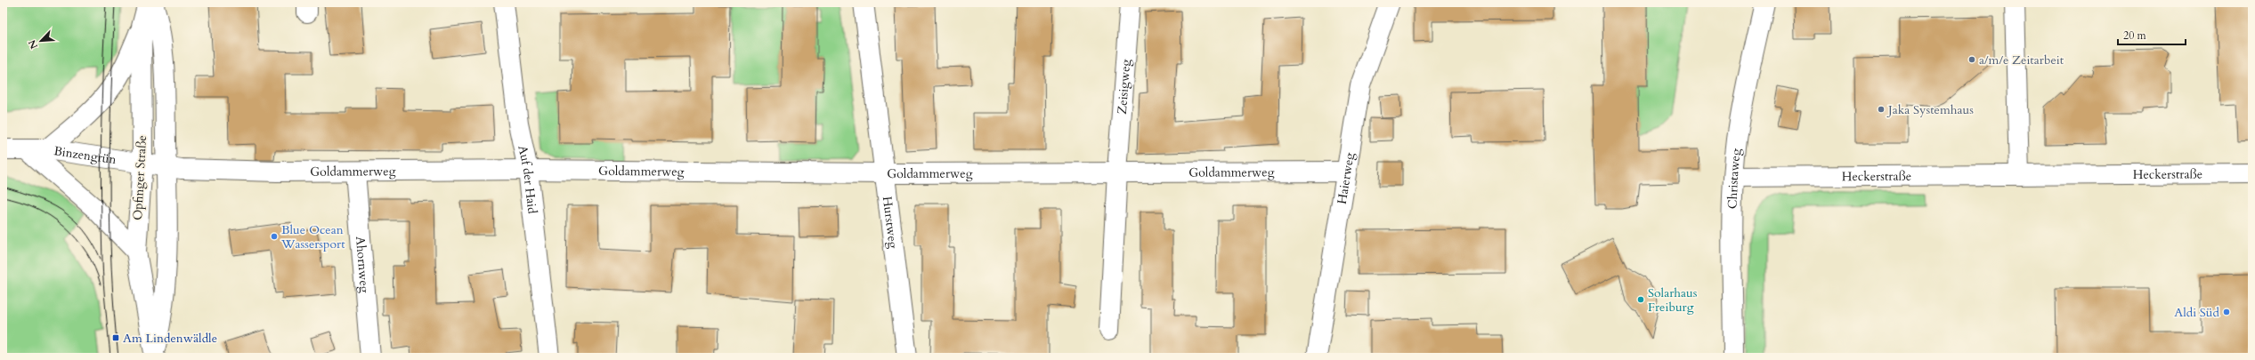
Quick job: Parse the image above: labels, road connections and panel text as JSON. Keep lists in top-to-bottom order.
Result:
{
  "streets": {
    "street": [
      "Zeisigweg",
      "Binzengrün",
      "Goldammerweg",
      "Heckerstraße",
      "Opfinger Straße",
      "Haierweg",
      "Christaweg",
      "Auf der Haid",
      "Hurstweg",
      "Ahornweg"
    ]
  },
  "crossings": [
    ["Zeisigweg", "Goldammerweg"],
    ["Binzengrün", "Goldammerweg"],
    ["Binzengrün", "Opfinger Straße"],
    ["Goldammerweg", "Opfinger Straße"],
    ["Goldammerweg", "Haierweg"],
    ["Goldammerweg", "Auf der Haid"],
    ["Goldammerweg", "Hurstweg"],
    ["Goldammerweg", "Ahornweg"],
    ["Heckerstraße", "Christaweg"]
  ],
  "places": {
    "other": [
      "a/m/e Zeitarbeit",
      "Jaka Systemhaus",
      "Blue Ocean Wassersport",
      "Solarhaus Freiburg",
      "Aldi Süd"
    ],
    "transit": ["Am Lindenwäldle"]
  },
  "scale_bar": "20 m",
  "north": "bottom left"
}
